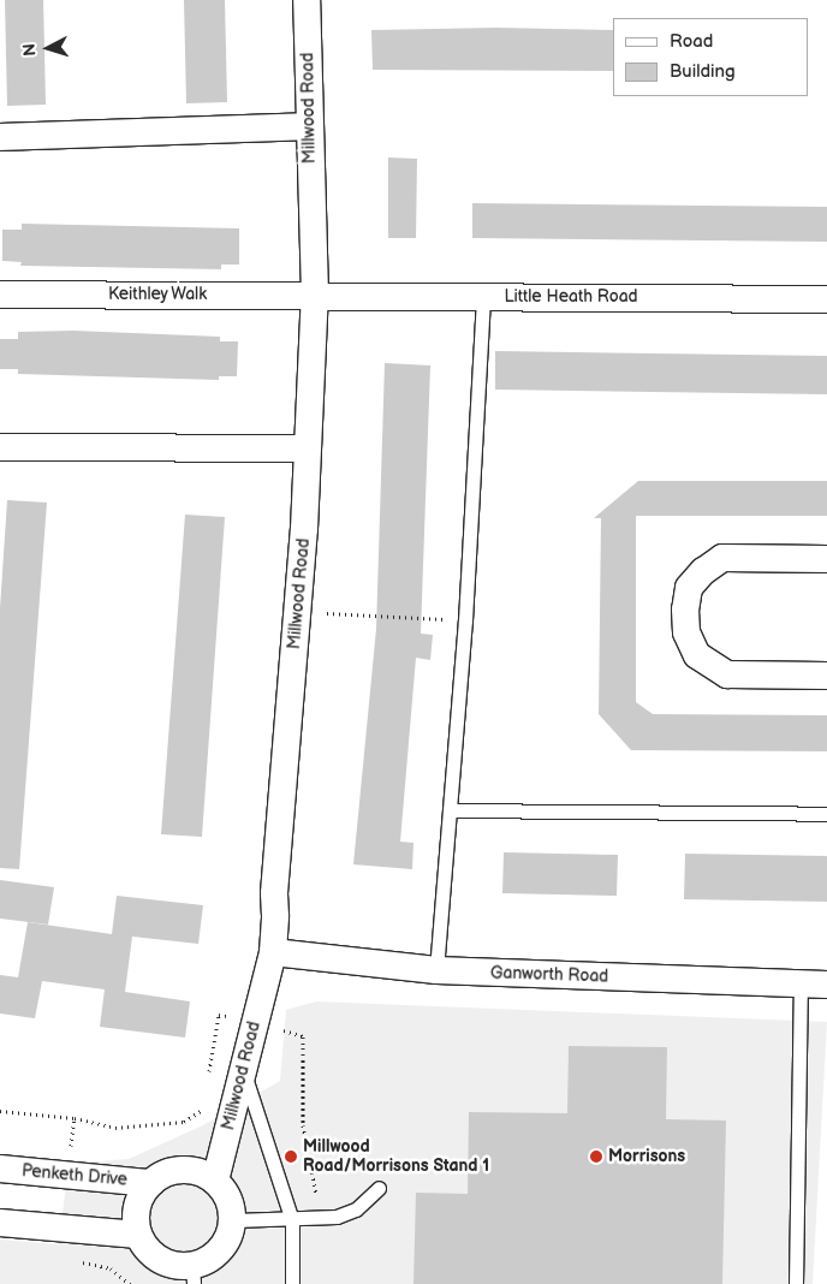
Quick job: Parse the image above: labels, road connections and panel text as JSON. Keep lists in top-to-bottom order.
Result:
{
  "streets": {
    "street": [
      "Millwood Road",
      "Keithley Walk",
      "Little Heath Road",
      "Ganworth Road",
      "Penketh Drive"
    ]
  },
  "crossings": [
    ["Millwood Road", "Keithley Walk"],
    ["Millwood Road", "Little Heath Road"],
    ["Millwood Road", "Ganworth Road"],
    ["Millwood Road", "Penketh Drive"],
    ["Keithley Walk", "Little Heath Road"]
  ],
  "places": ["Millwood Road/Morrisons Stand 1", "Morrisons"],
  "legend": ["Road", "Building"],
  "north": "left"
}
